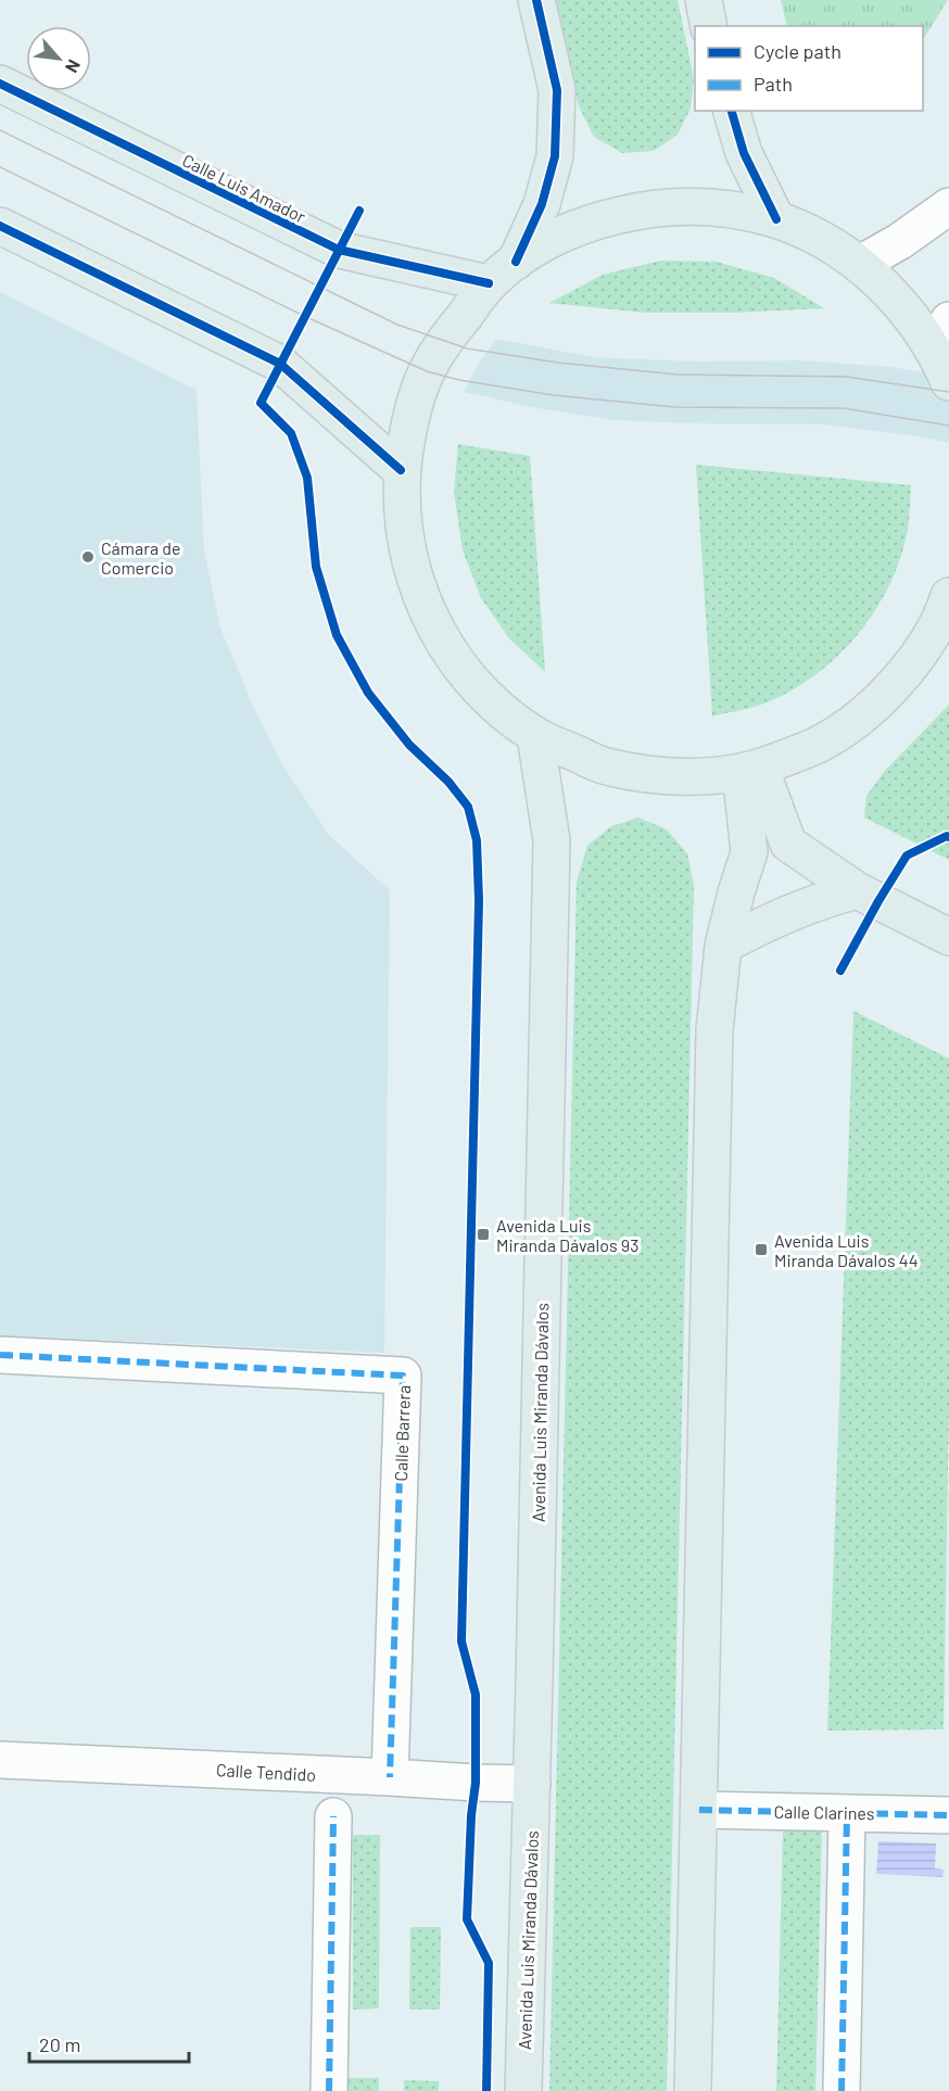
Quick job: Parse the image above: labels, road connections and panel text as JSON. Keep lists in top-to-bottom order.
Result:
{
  "streets": {
    "main road": ["Calle Luis Amador", "Avenida Luis Miranda Dávalos"],
    "street": ["Calle Barrera", "Calle Tendido", "Calle Clarines"]
  },
  "crossings": [
    ["Avenida Luis Miranda Dávalos", "Calle Tendido"],
    ["Calle Barrera", "Calle Tendido"]
  ],
  "places": {
    "other": ["Cámara de Comercio"],
    "transit": ["Avenida Luis Miranda Dávalos 93", "Avenida Luis Miranda Dávalos 44"]
  },
  "legend": ["Cycle path", "Path"],
  "scale_bar": "20 m",
  "north": "bottom right"
}
